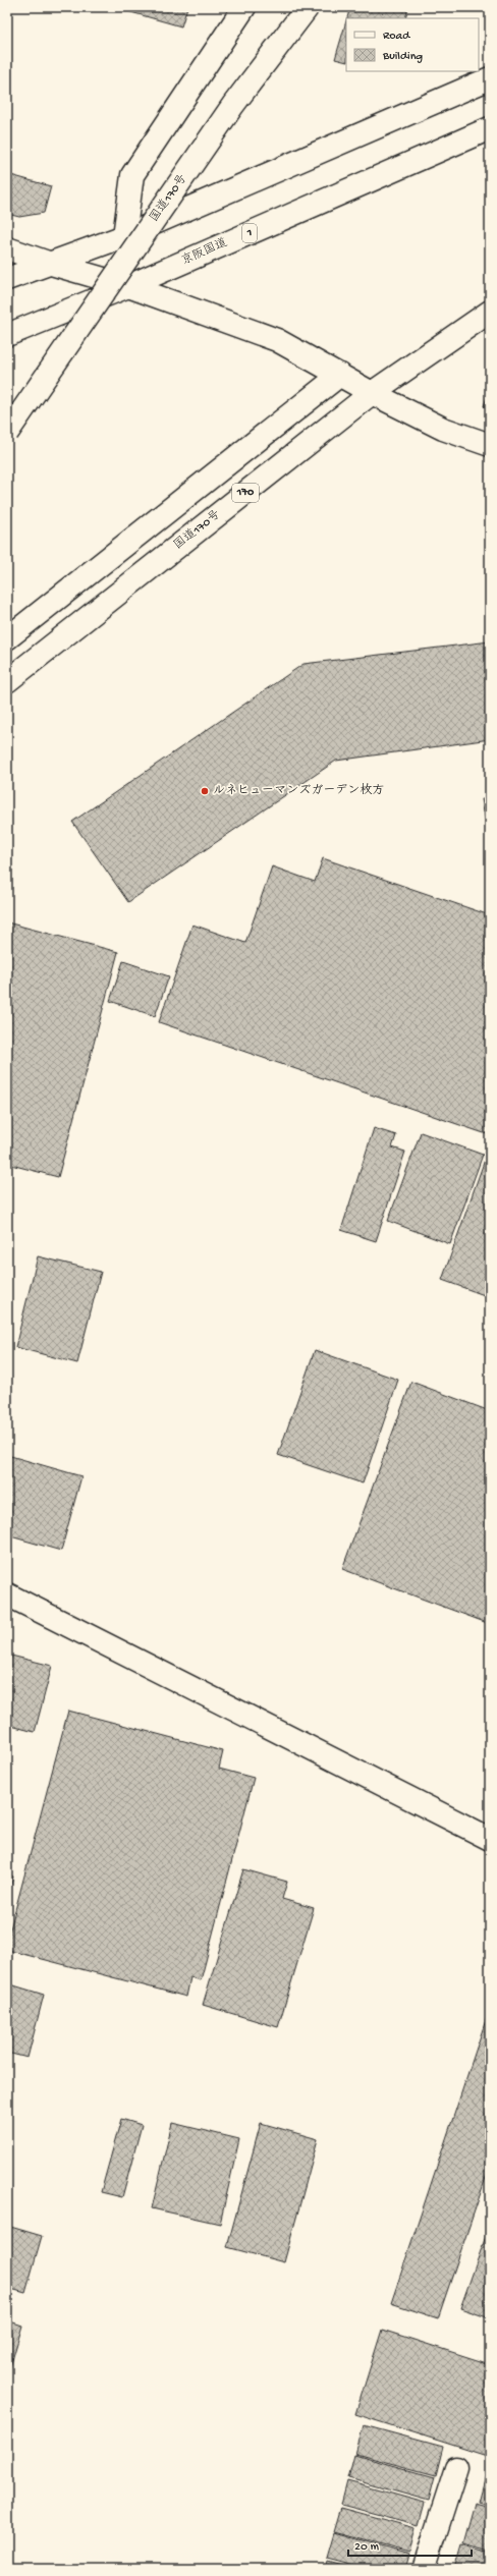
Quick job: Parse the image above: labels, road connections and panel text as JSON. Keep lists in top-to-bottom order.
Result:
{
  "streets": {
    "main road": [
      "国道170号",
      "1",
      "京阪国道",
      "170"
    ]
  },
  "places": ["ルネヒューマンズガーデン枚方"],
  "legend": ["Road", "Building"],
  "scale_bar": "20 m"
}
